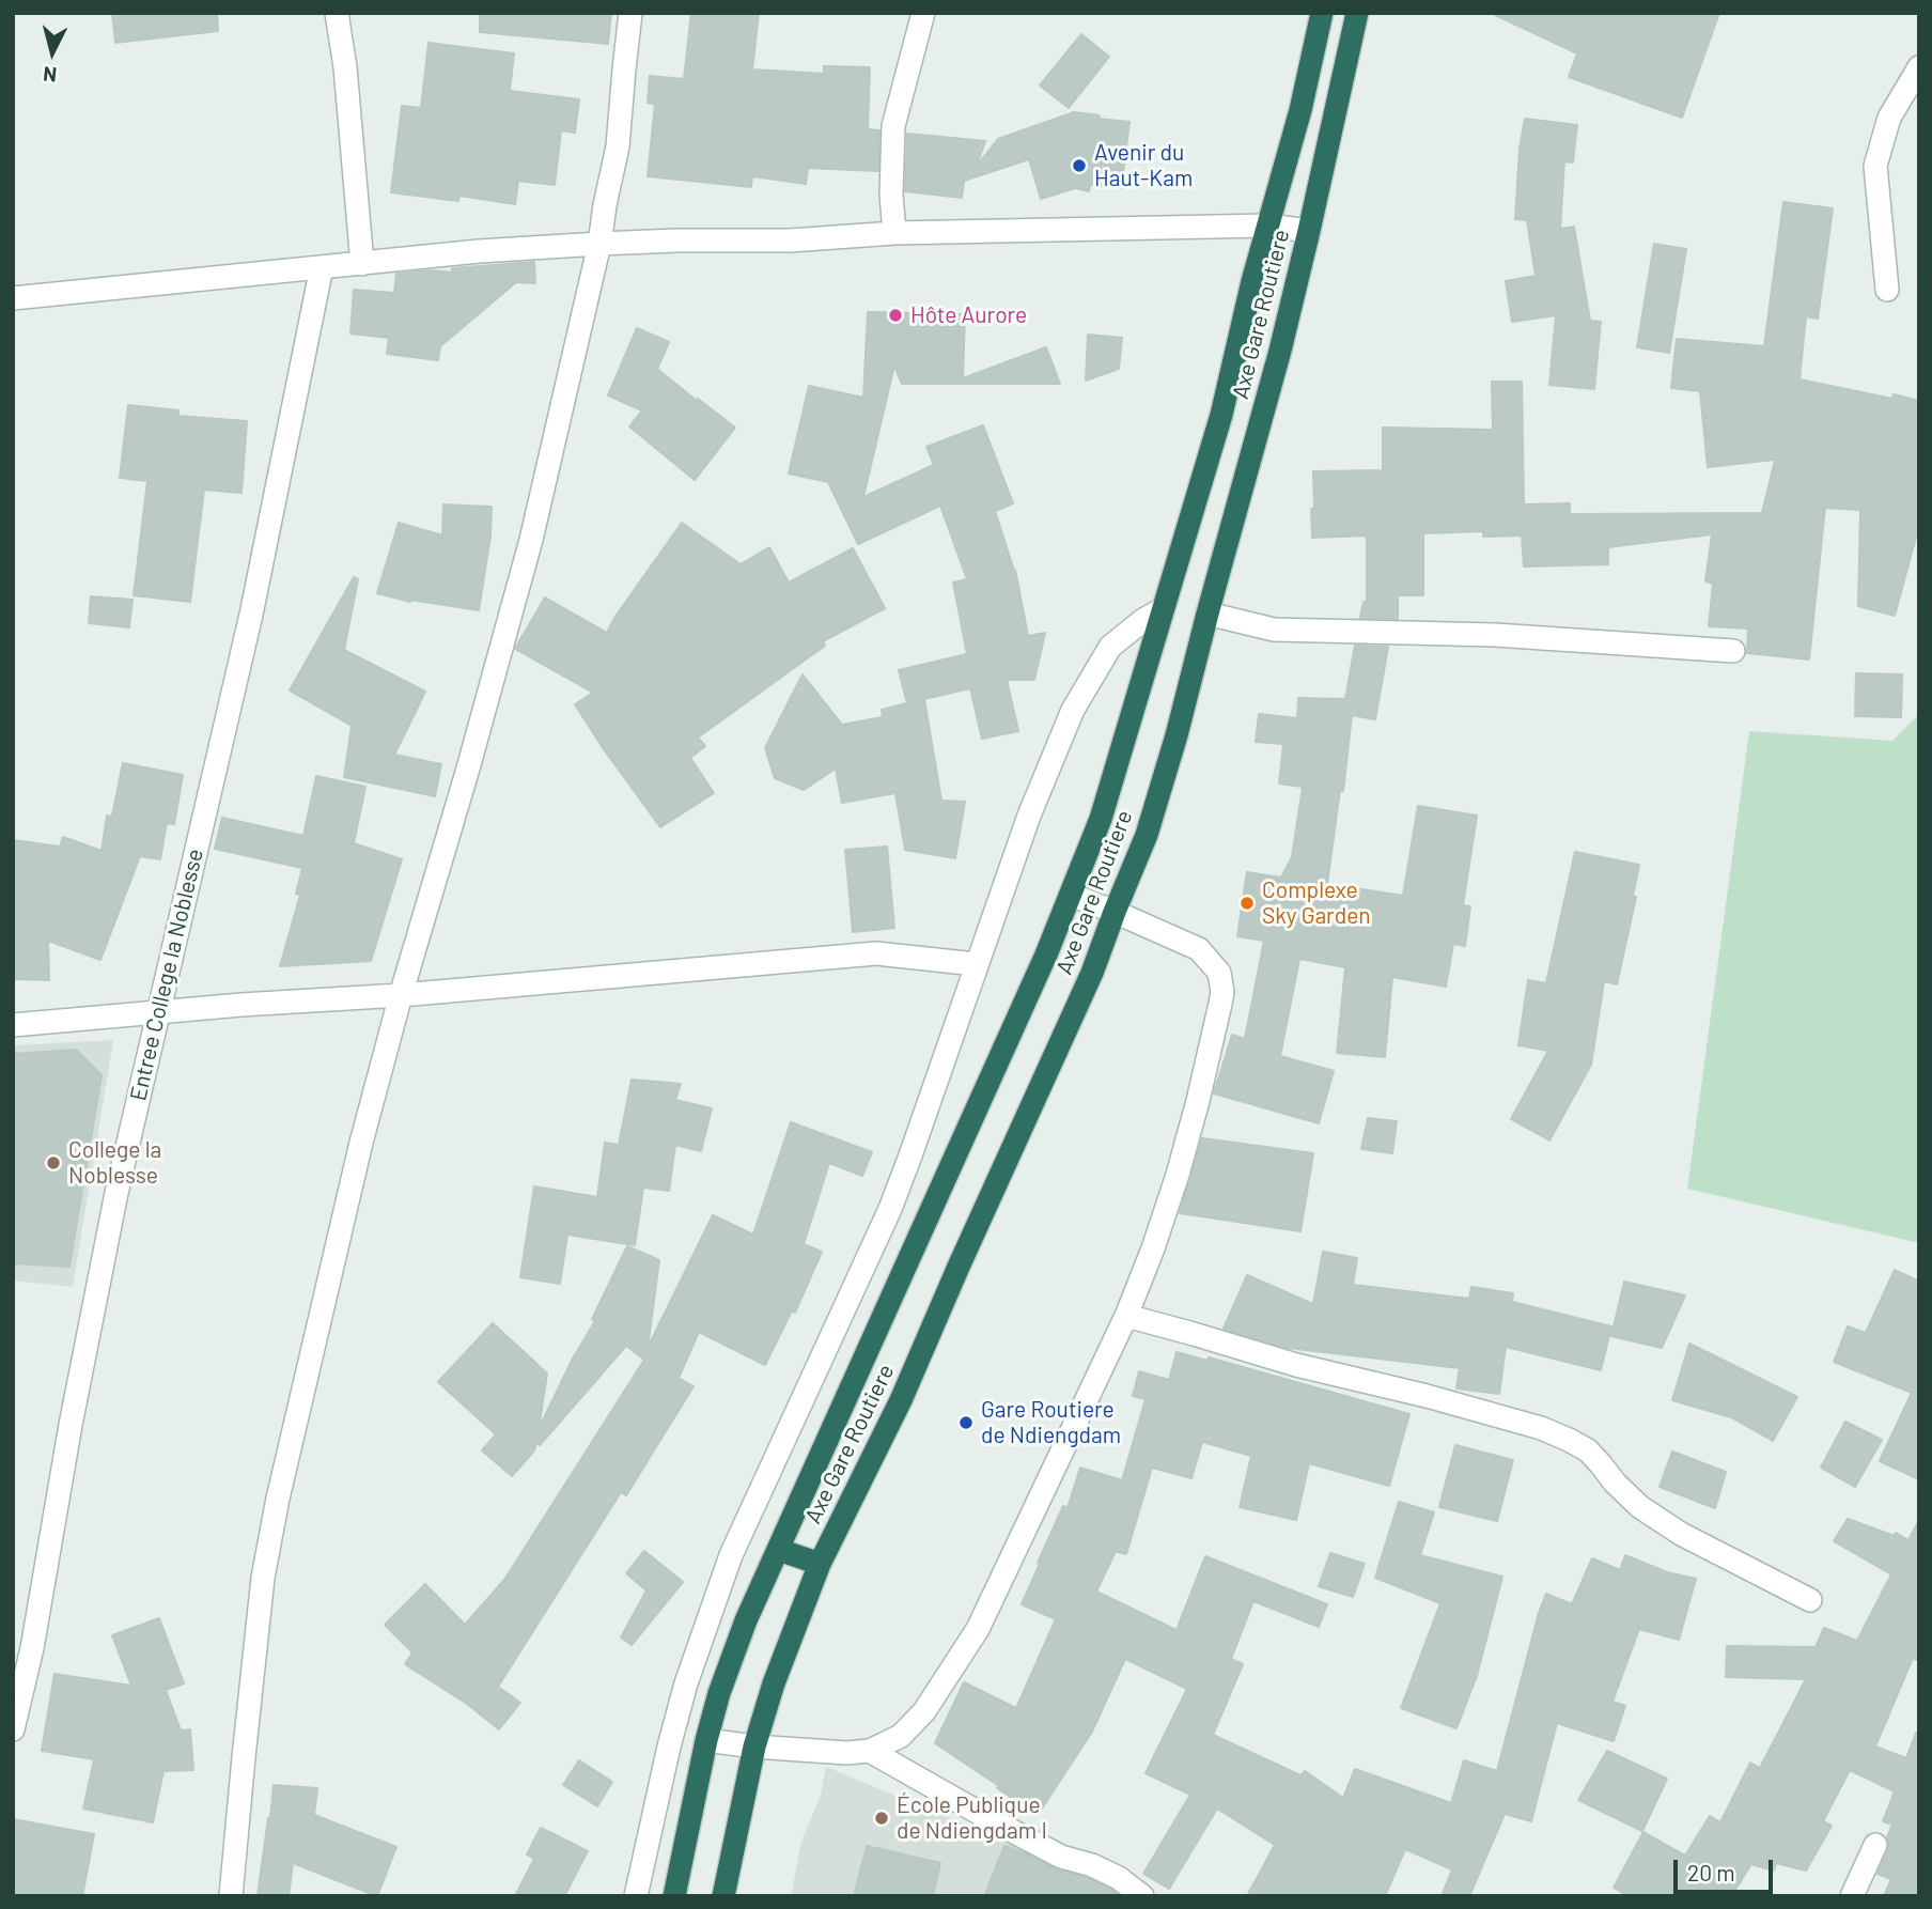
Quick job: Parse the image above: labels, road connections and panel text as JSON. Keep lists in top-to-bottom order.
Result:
{
  "streets": {
    "highway": ["Axe Gare Routiere"],
    "street": ["Entree College la Noblesse"]
  },
  "places": [
    "Avenir du Haut-Kam",
    "Hôte Aurore",
    "Complexe Sky Garden",
    "College la Noblesse",
    "Gare Routiere de Ndiengdam",
    "École Publique de Ndiengdam I"
  ],
  "scale_bar": "20 m",
  "north": "bottom"
}
